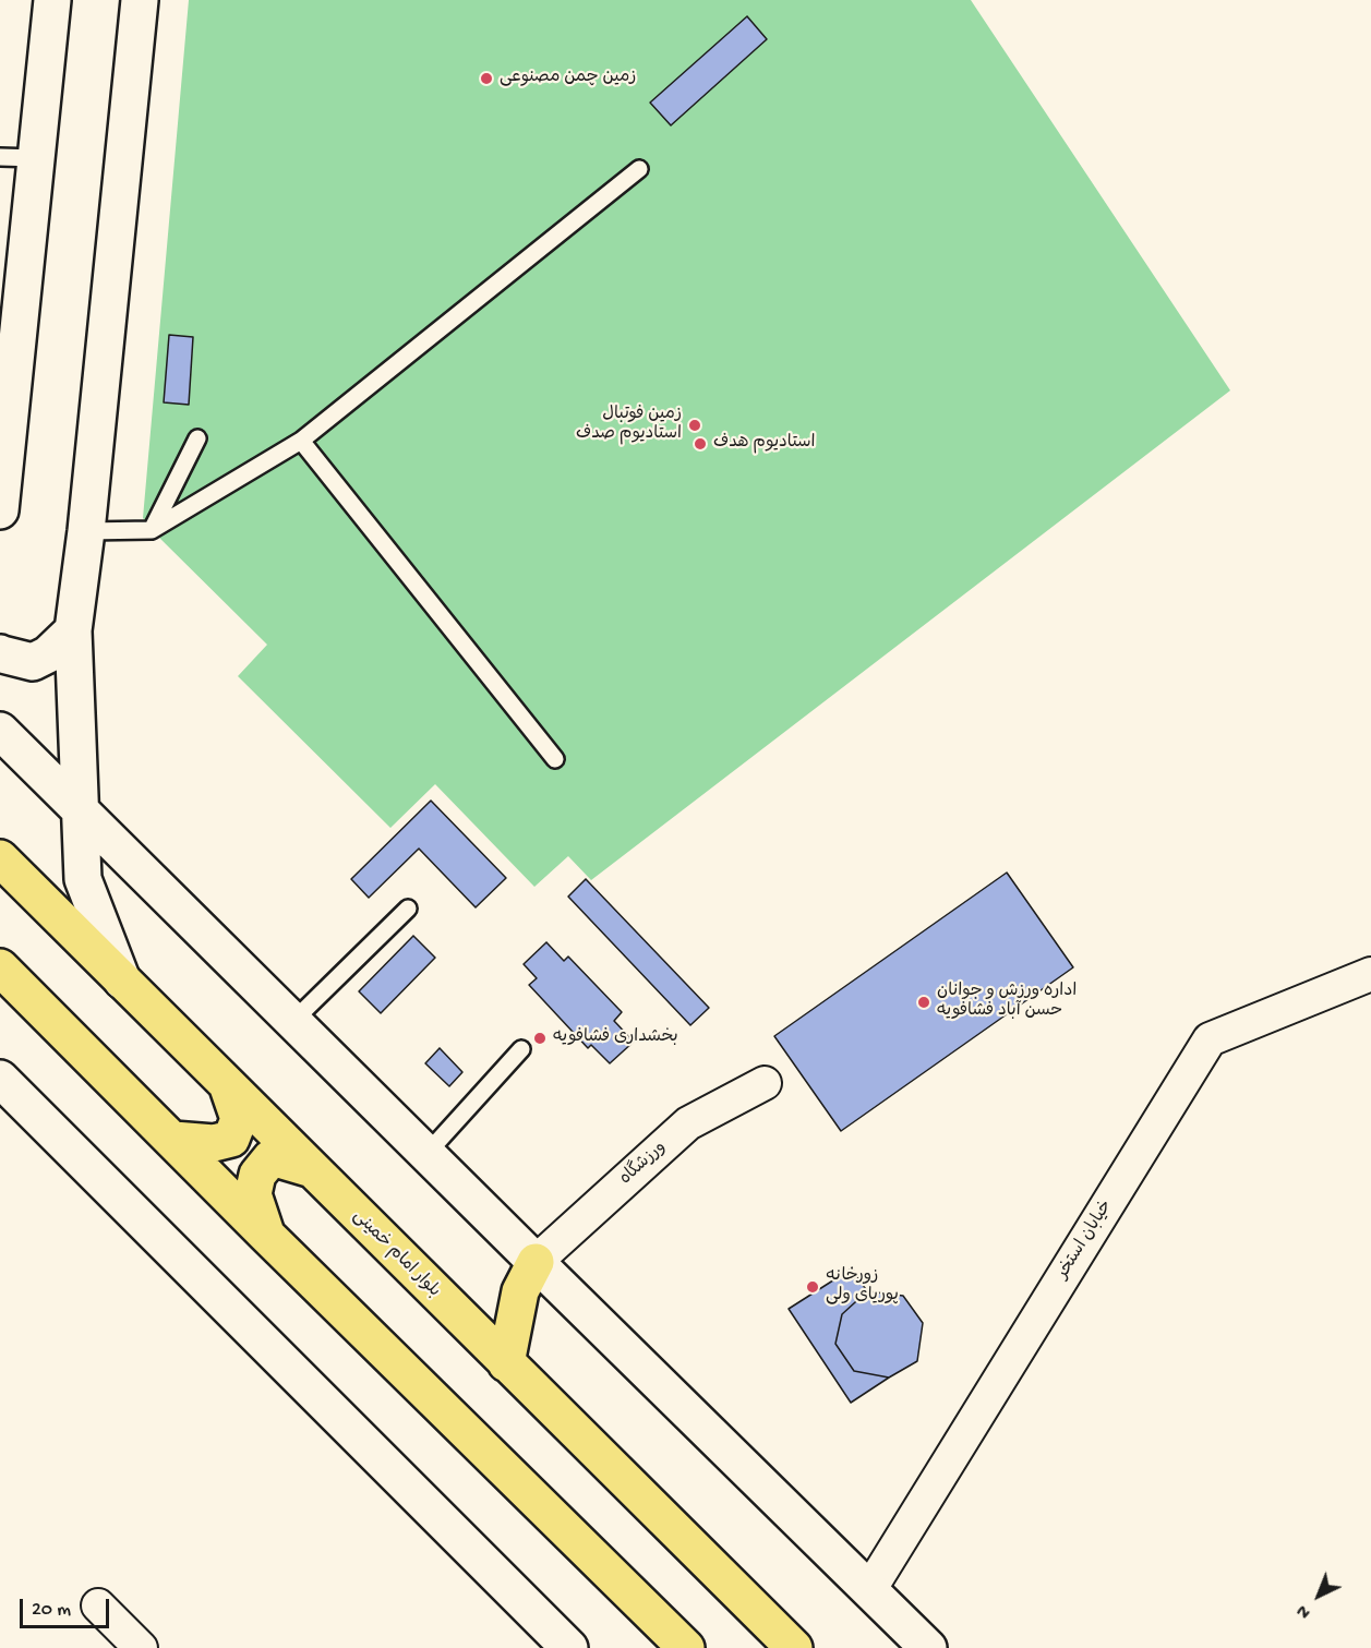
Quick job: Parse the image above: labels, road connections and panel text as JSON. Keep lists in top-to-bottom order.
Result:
{
  "streets": {
    "highway": ["بلوار امام خمینی"],
    "street": ["ورزشگاه", "خیابان استخر"]
  },
  "places": [
    "زمین چمن مصنوعی",
    "زمین فوتبال استادیوم صدف",
    "استادیوم هدف",
    "اداره ورزش و جوانان حسن آباد فشافویه",
    "بخشداری فشافویه",
    "زورخانه پوریای ولی"
  ],
  "scale_bar": "20 m",
  "north": "bottom left"
}
